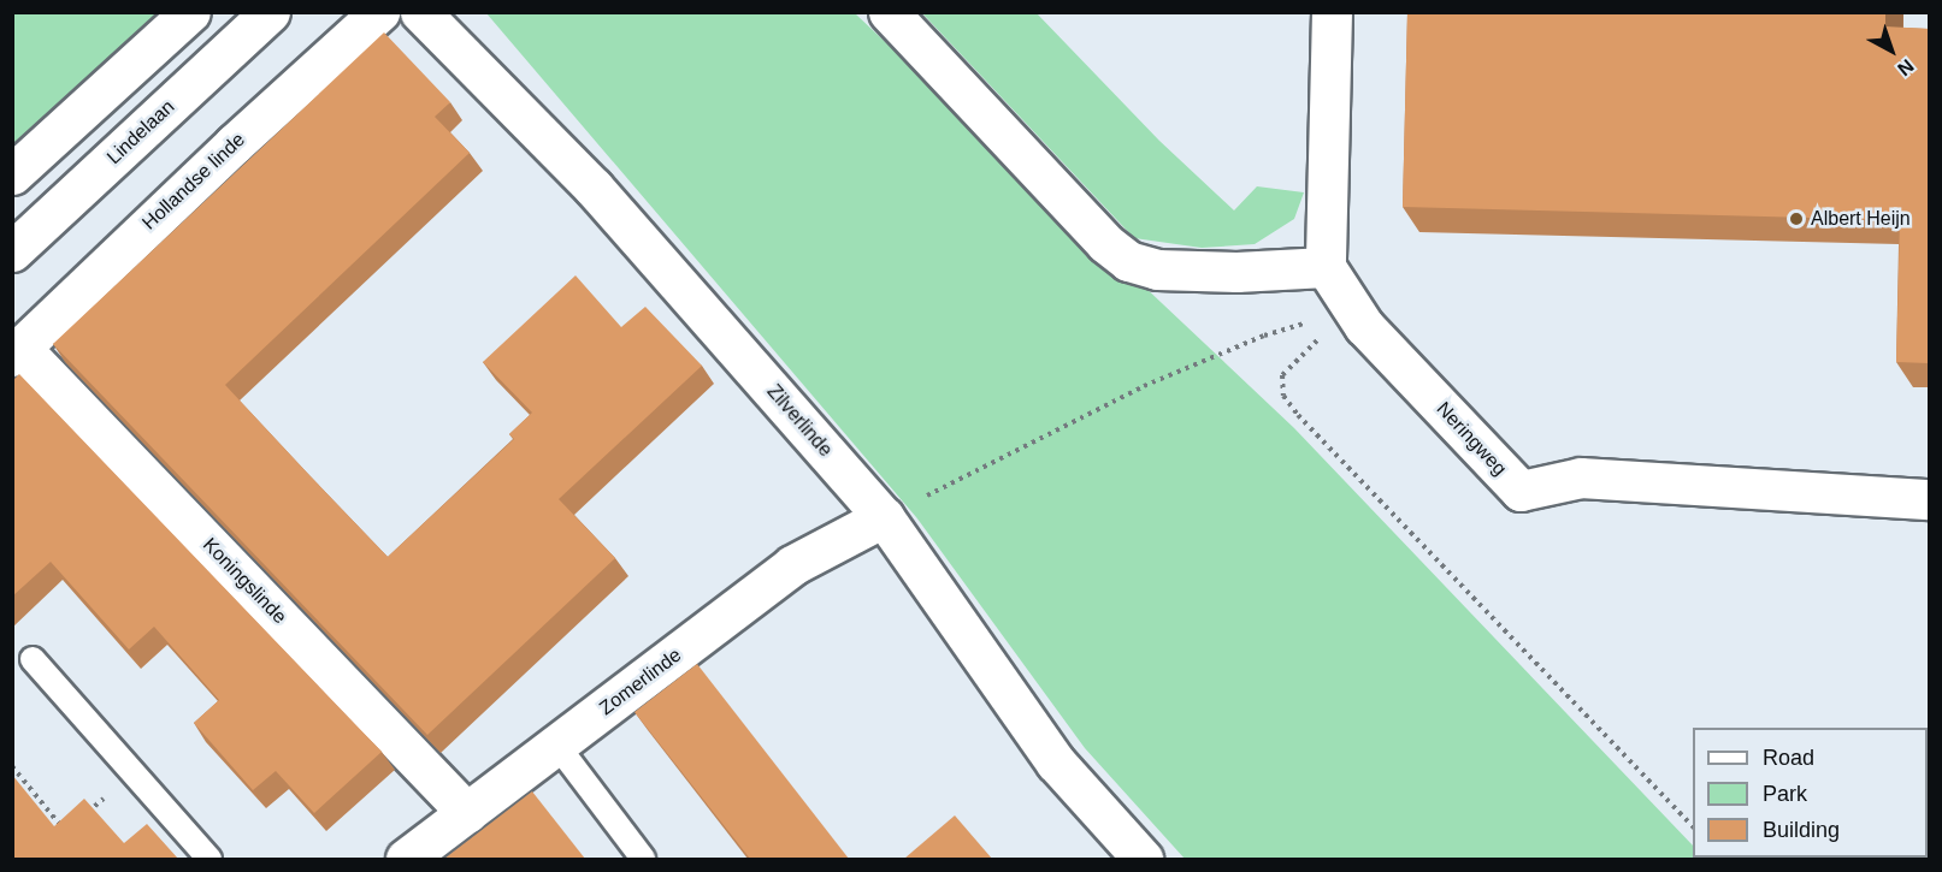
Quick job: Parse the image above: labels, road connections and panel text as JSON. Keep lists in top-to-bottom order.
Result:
{
  "streets": {
    "street": [
      "Lindelaan",
      "Hollandse linde",
      "Zilverlinde",
      "Neringweg",
      "Koningslinde",
      "Zomerlinde"
    ]
  },
  "crossings": [
    ["Hollandse linde", "Koningslinde"],
    ["Zilverlinde", "Zomerlinde"],
    ["Koningslinde", "Zomerlinde"]
  ],
  "places": ["Albert Heijn"],
  "legend": ["Road", "Park", "Building"],
  "north": "bottom right"
}
